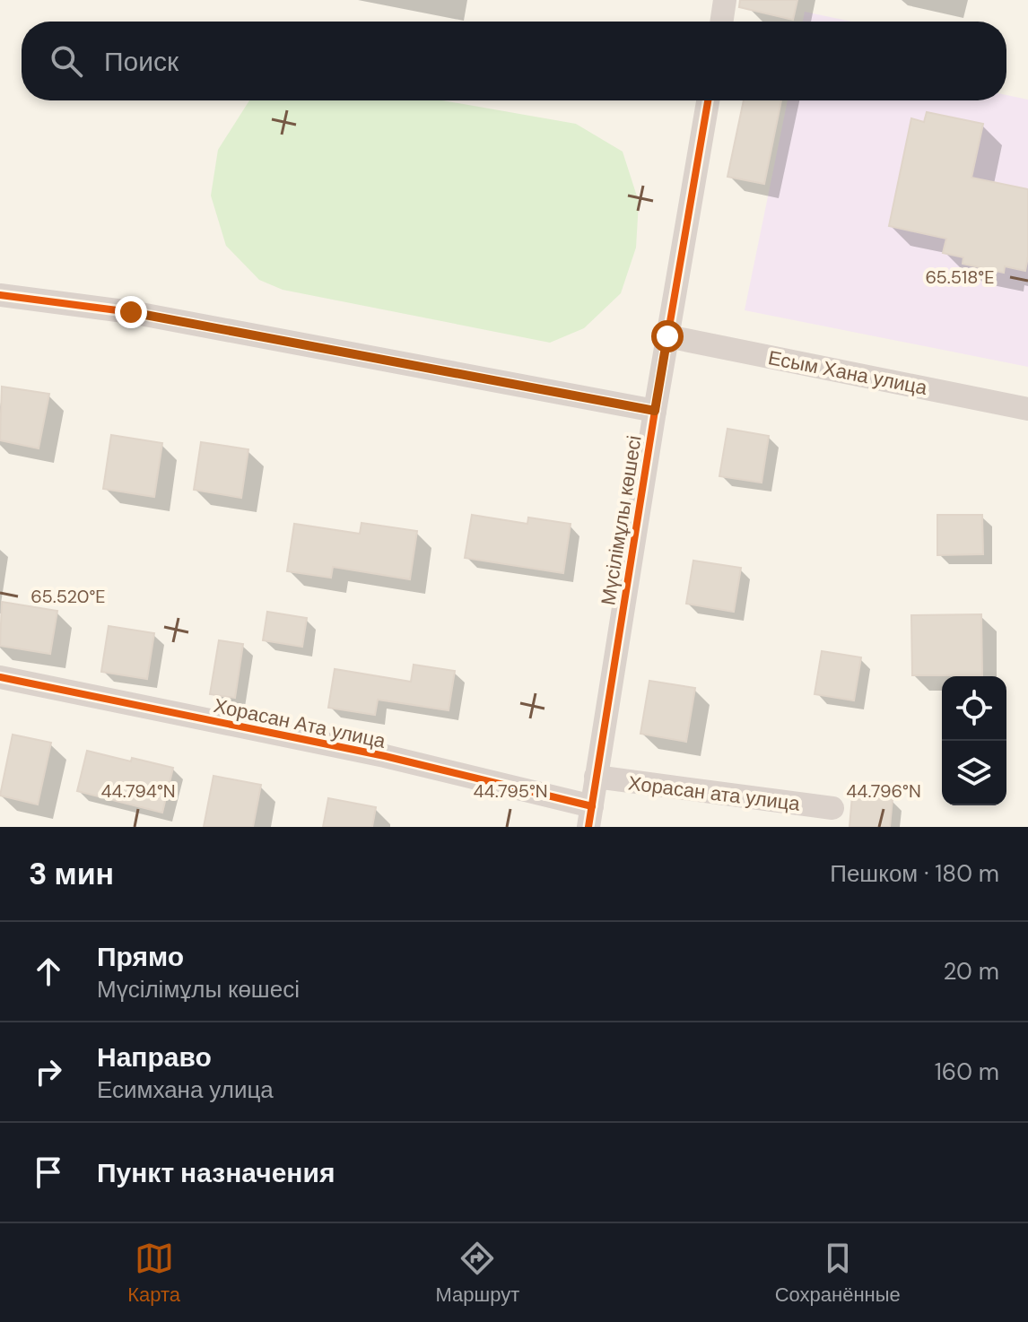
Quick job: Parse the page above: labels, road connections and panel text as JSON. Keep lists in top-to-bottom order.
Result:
{
  "streets": {
    "street": [
      "Есым Хана улица",
      "Мүсілімұлы көшесі",
      "Хорасан Ата улица",
      "Хорасан ата улица"
    ]
  },
  "crossings": [
    ["Есым Хана улица", "Мүсілімұлы көшесі"],
    ["Мүсілімұлы көшесі", "Хорасан Ата улица"],
    ["Мүсілімұлы көшесі", "Хорасан ата улица"]
  ],
  "page": {
    "search": "Поиск",
    "heading": ["3 мин", "Пешком · 180 m"],
    "list": [
      ["Прямо", "Мүсілімұлы көшесі", "20 m"],
      ["Направо", "Есимхана улица", "160 m"],
      "Пункт назначения"
    ],
    "nav": ["Карта", "Маршрут", "Сохранённые"]
  },
  "coordinates": [
    "65.518°E",
    "65.520°E",
    "44.794°N",
    "44.795°N",
    "44.796°N"
  ]
}
